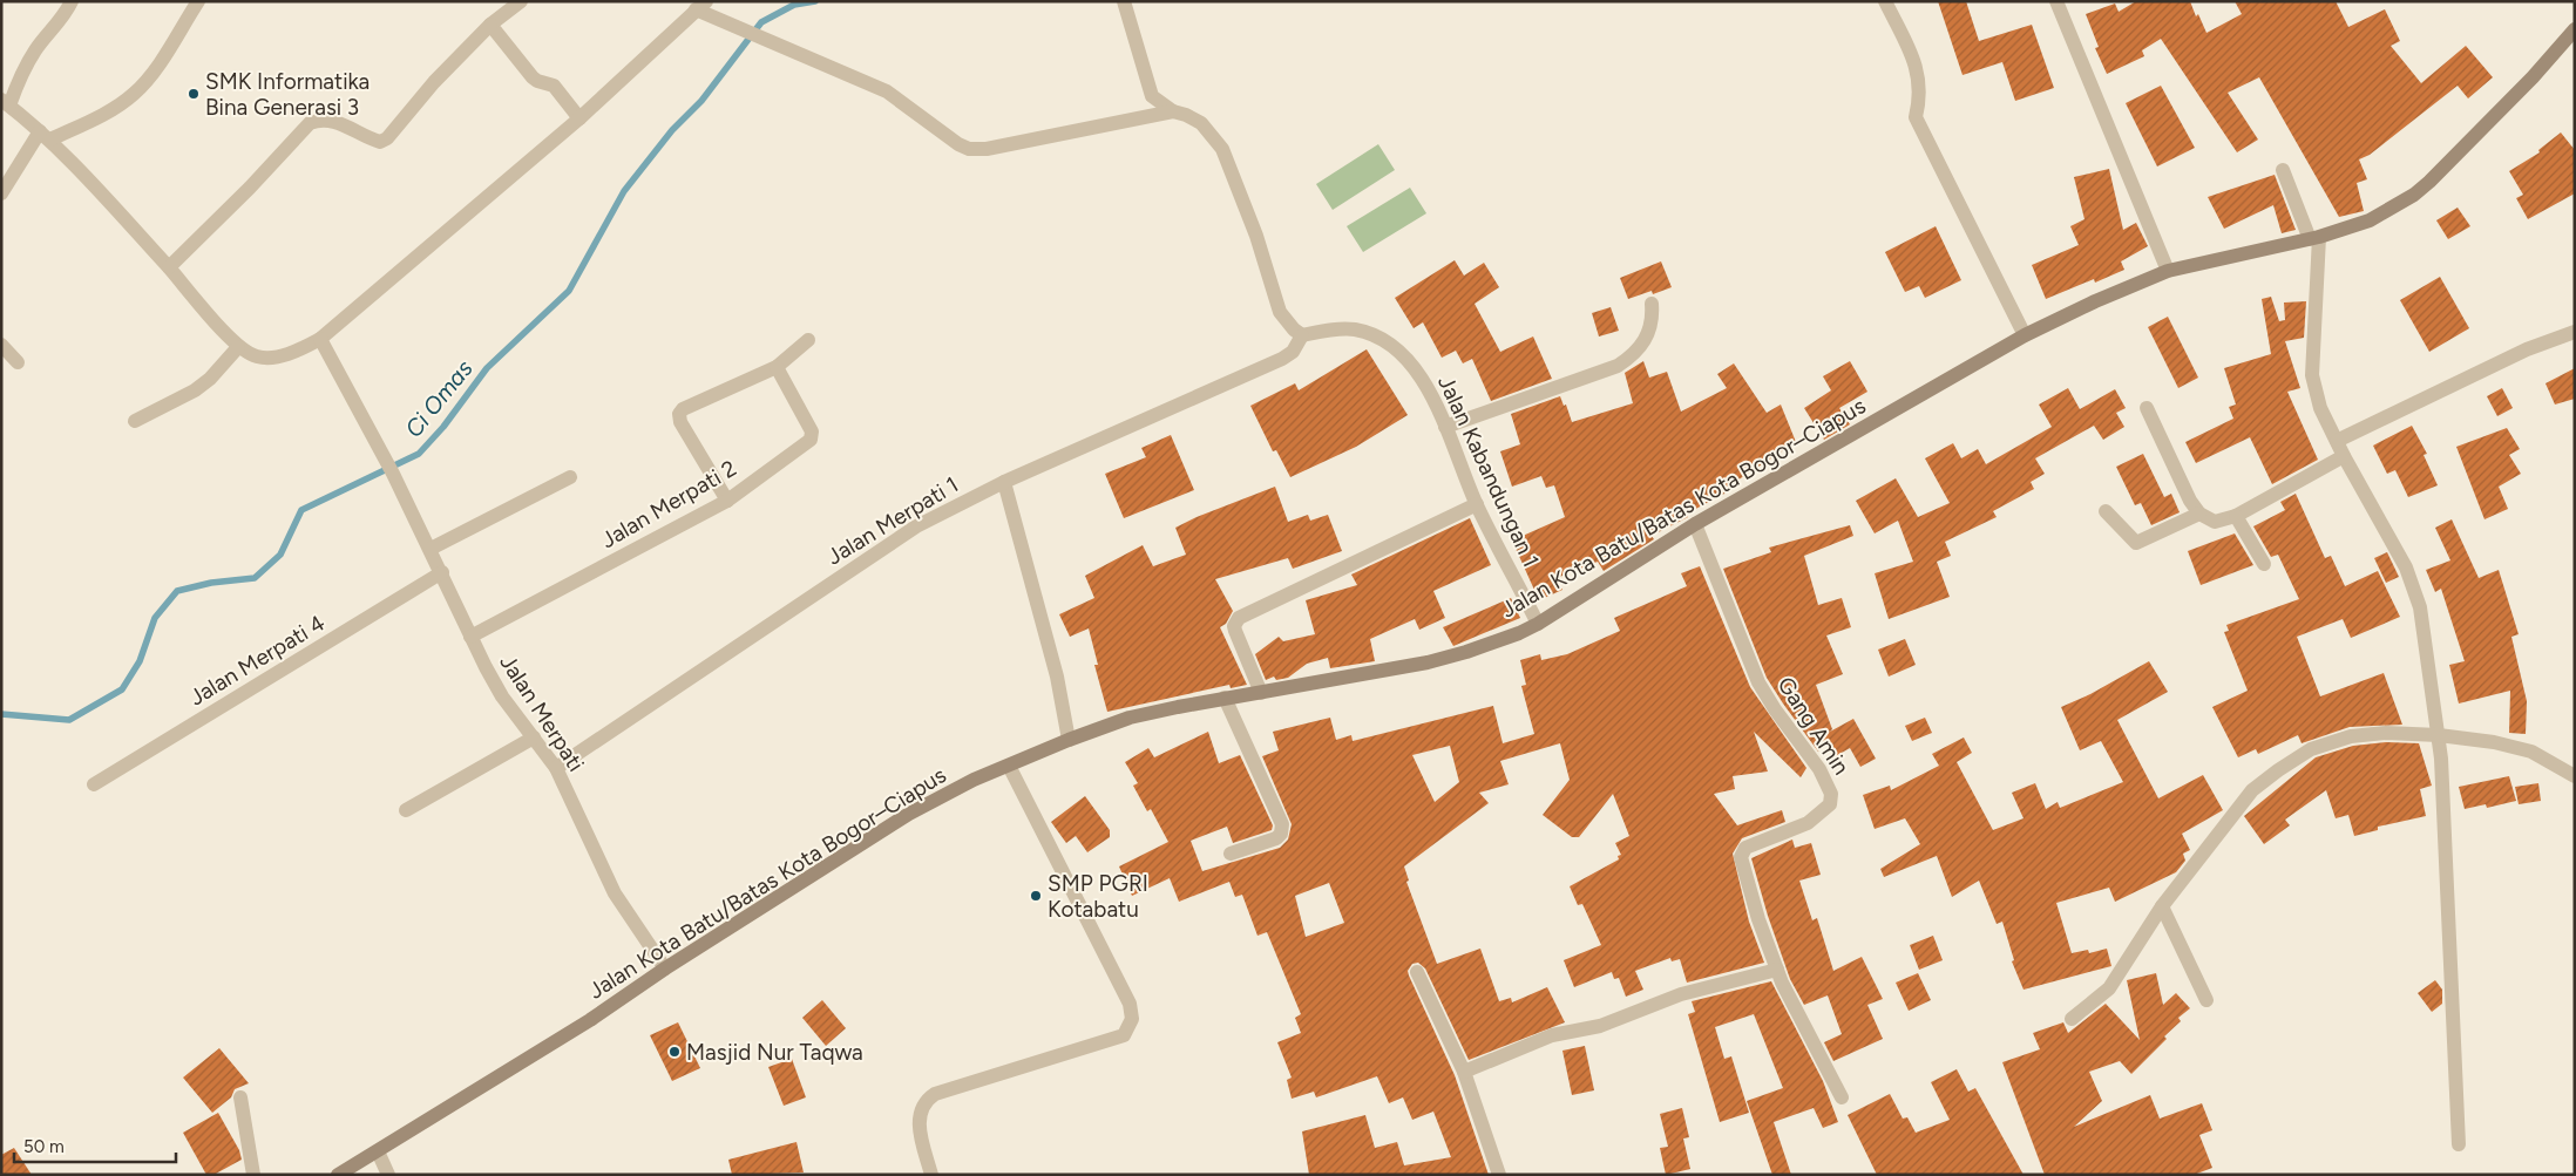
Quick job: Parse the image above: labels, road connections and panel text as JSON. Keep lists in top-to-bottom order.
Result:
{
  "streets": {
    "main road": ["Jalan Kota Batu/Batas Kota Bogor–Ciapus"],
    "street": [
      "Jalan Kabandungan 1",
      "Jalan Merpati 2",
      "Jalan Merpati 1",
      "Jalan Merpati 4",
      "Jalan Merpati",
      "Gang Amin"
    ]
  },
  "crossings": [
    ["Jalan Kabandungan 1", "Jalan Kota Batu/Batas Kota Bogor–Ciapus"],
    ["Jalan Kabandungan 1", "Jalan Merpati 1"],
    ["Jalan Merpati 2", "Jalan Merpati"],
    ["Jalan Kota Batu/Batas Kota Bogor–Ciapus", "Jalan Merpati"],
    ["Jalan Kota Batu/Batas Kota Bogor–Ciapus", "Gang Amin"],
    ["Jalan Merpati 1", "Jalan Merpati"],
    ["Jalan Merpati 4", "Jalan Merpati"]
  ],
  "water": ["Ci Omas"],
  "places": ["SMK Informatika Bina Generasi 3", "SMP PGRI Kotabatu", "Masjid Nur Taqwa"],
  "scale_bar": "50 m"
}
